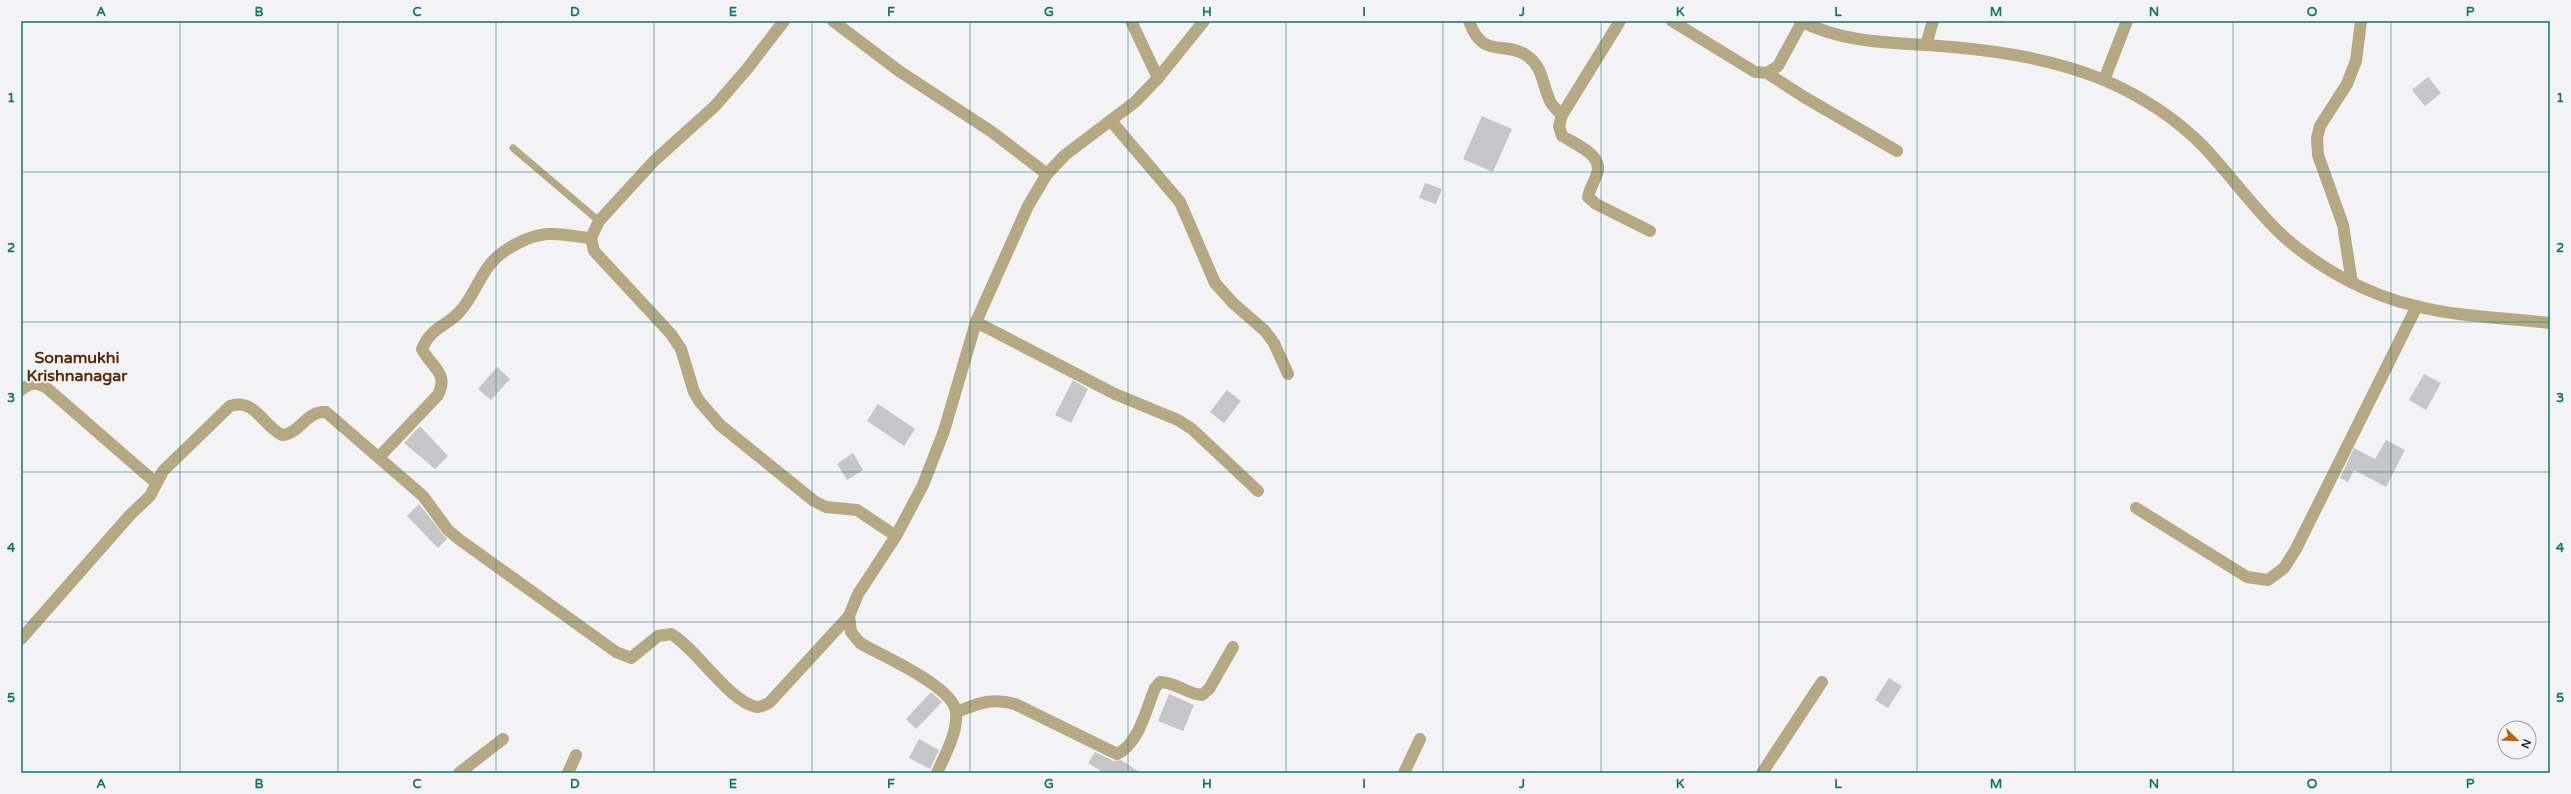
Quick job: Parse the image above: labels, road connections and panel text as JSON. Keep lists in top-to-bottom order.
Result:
{
  "districts": ["Sonamukhi Krishnanagar"],
  "north": "bottom right",
  "grid": {
    "columns": [
      "A",
      "B",
      "C",
      "D",
      "E",
      "F",
      "G",
      "H",
      "I",
      "J",
      "K",
      "L",
      "M",
      "N",
      "O",
      "P"
    ],
    "rows": [
      "1",
      "2",
      "3",
      "4",
      "5"
    ]
  }
}
